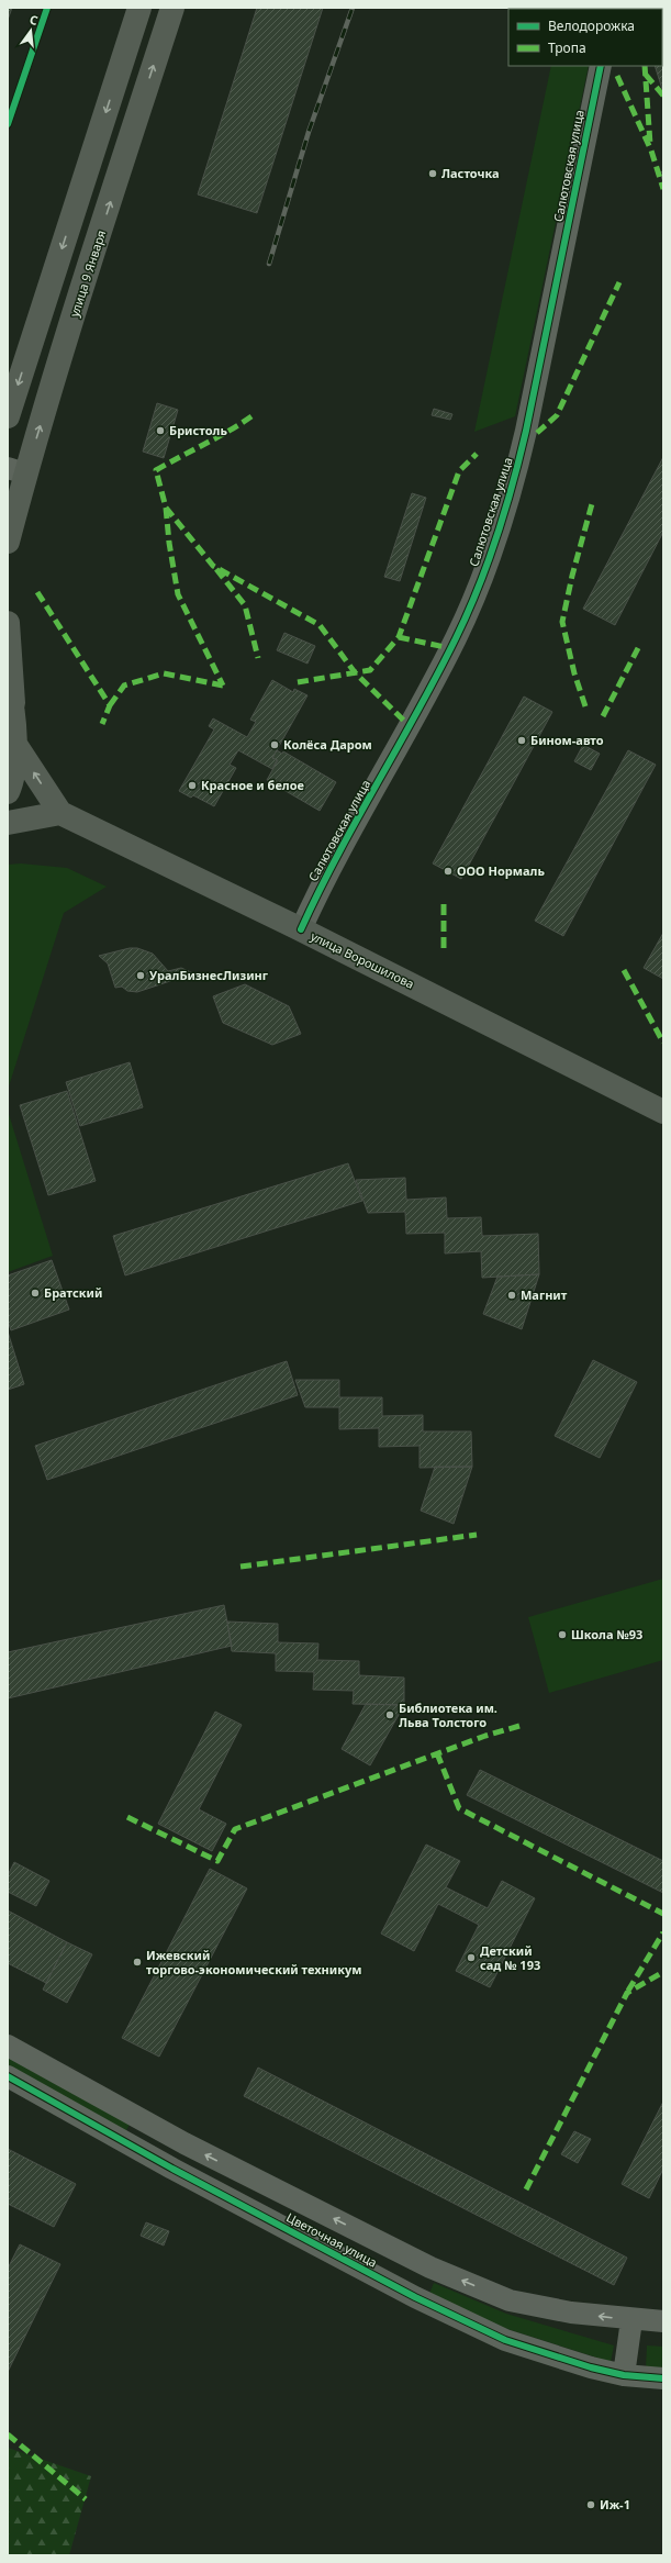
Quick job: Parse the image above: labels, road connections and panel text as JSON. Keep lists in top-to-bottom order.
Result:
{
  "streets": {
    "main road": ["улица 9 Января", "улица Ворошилова"],
    "street": ["Салютовская улица", "Цветочная улица"]
  },
  "crossings": [
    ["Салютовская улица", "улица Ворошилова"]
  ],
  "places": [
    "Ласточка",
    "Бристоль",
    "Бином-авто",
    "Колёса Даром",
    "Красное и белое",
    "ООО Нормаль",
    "УралБизнесЛизинг",
    "Братский",
    "Магнит",
    "Школа №93",
    "Библиотека им. Льва Толстого",
    "Детский сад № 193",
    "Ижевский торгово-экономический техникум",
    "Иж-1"
  ],
  "legend": ["Велодорожка", "Тропа"],
  "north": "top"
}
